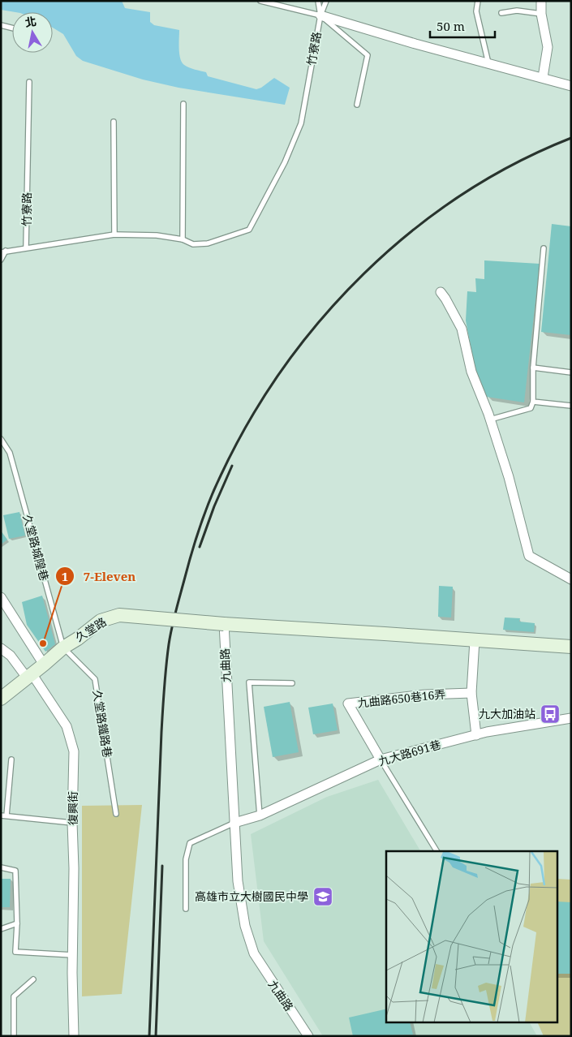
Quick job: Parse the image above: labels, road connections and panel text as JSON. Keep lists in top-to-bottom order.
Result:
{
  "streets": {
    "street": [
      "竹寮路",
      "久堂路",
      "九曲路",
      "九曲路650巷16弄",
      "九大路691巷",
      "復興街"
    ],
    "lane": ["久堂路城隍巷", "久堂路鐵路巷"]
  },
  "crossings": [
    ["久堂路城隍巷", "久堂路"],
    ["久堂路城隍巷", "久堂路鐵路巷"],
    ["久堂路", "九曲路"],
    ["久堂路", "久堂路鐵路巷"],
    ["久堂路", "復興街"],
    ["九曲路", "九大路691巷"],
    ["九曲路650巷16弄", "九大路691巷"]
  ],
  "places": {
    "other": ["7-Eleven"],
    "bus stop": ["九大加油站"],
    "school or university": ["高雄市立大樹國民中學"]
  },
  "scale_bar": "50 m",
  "north": "top"
}
